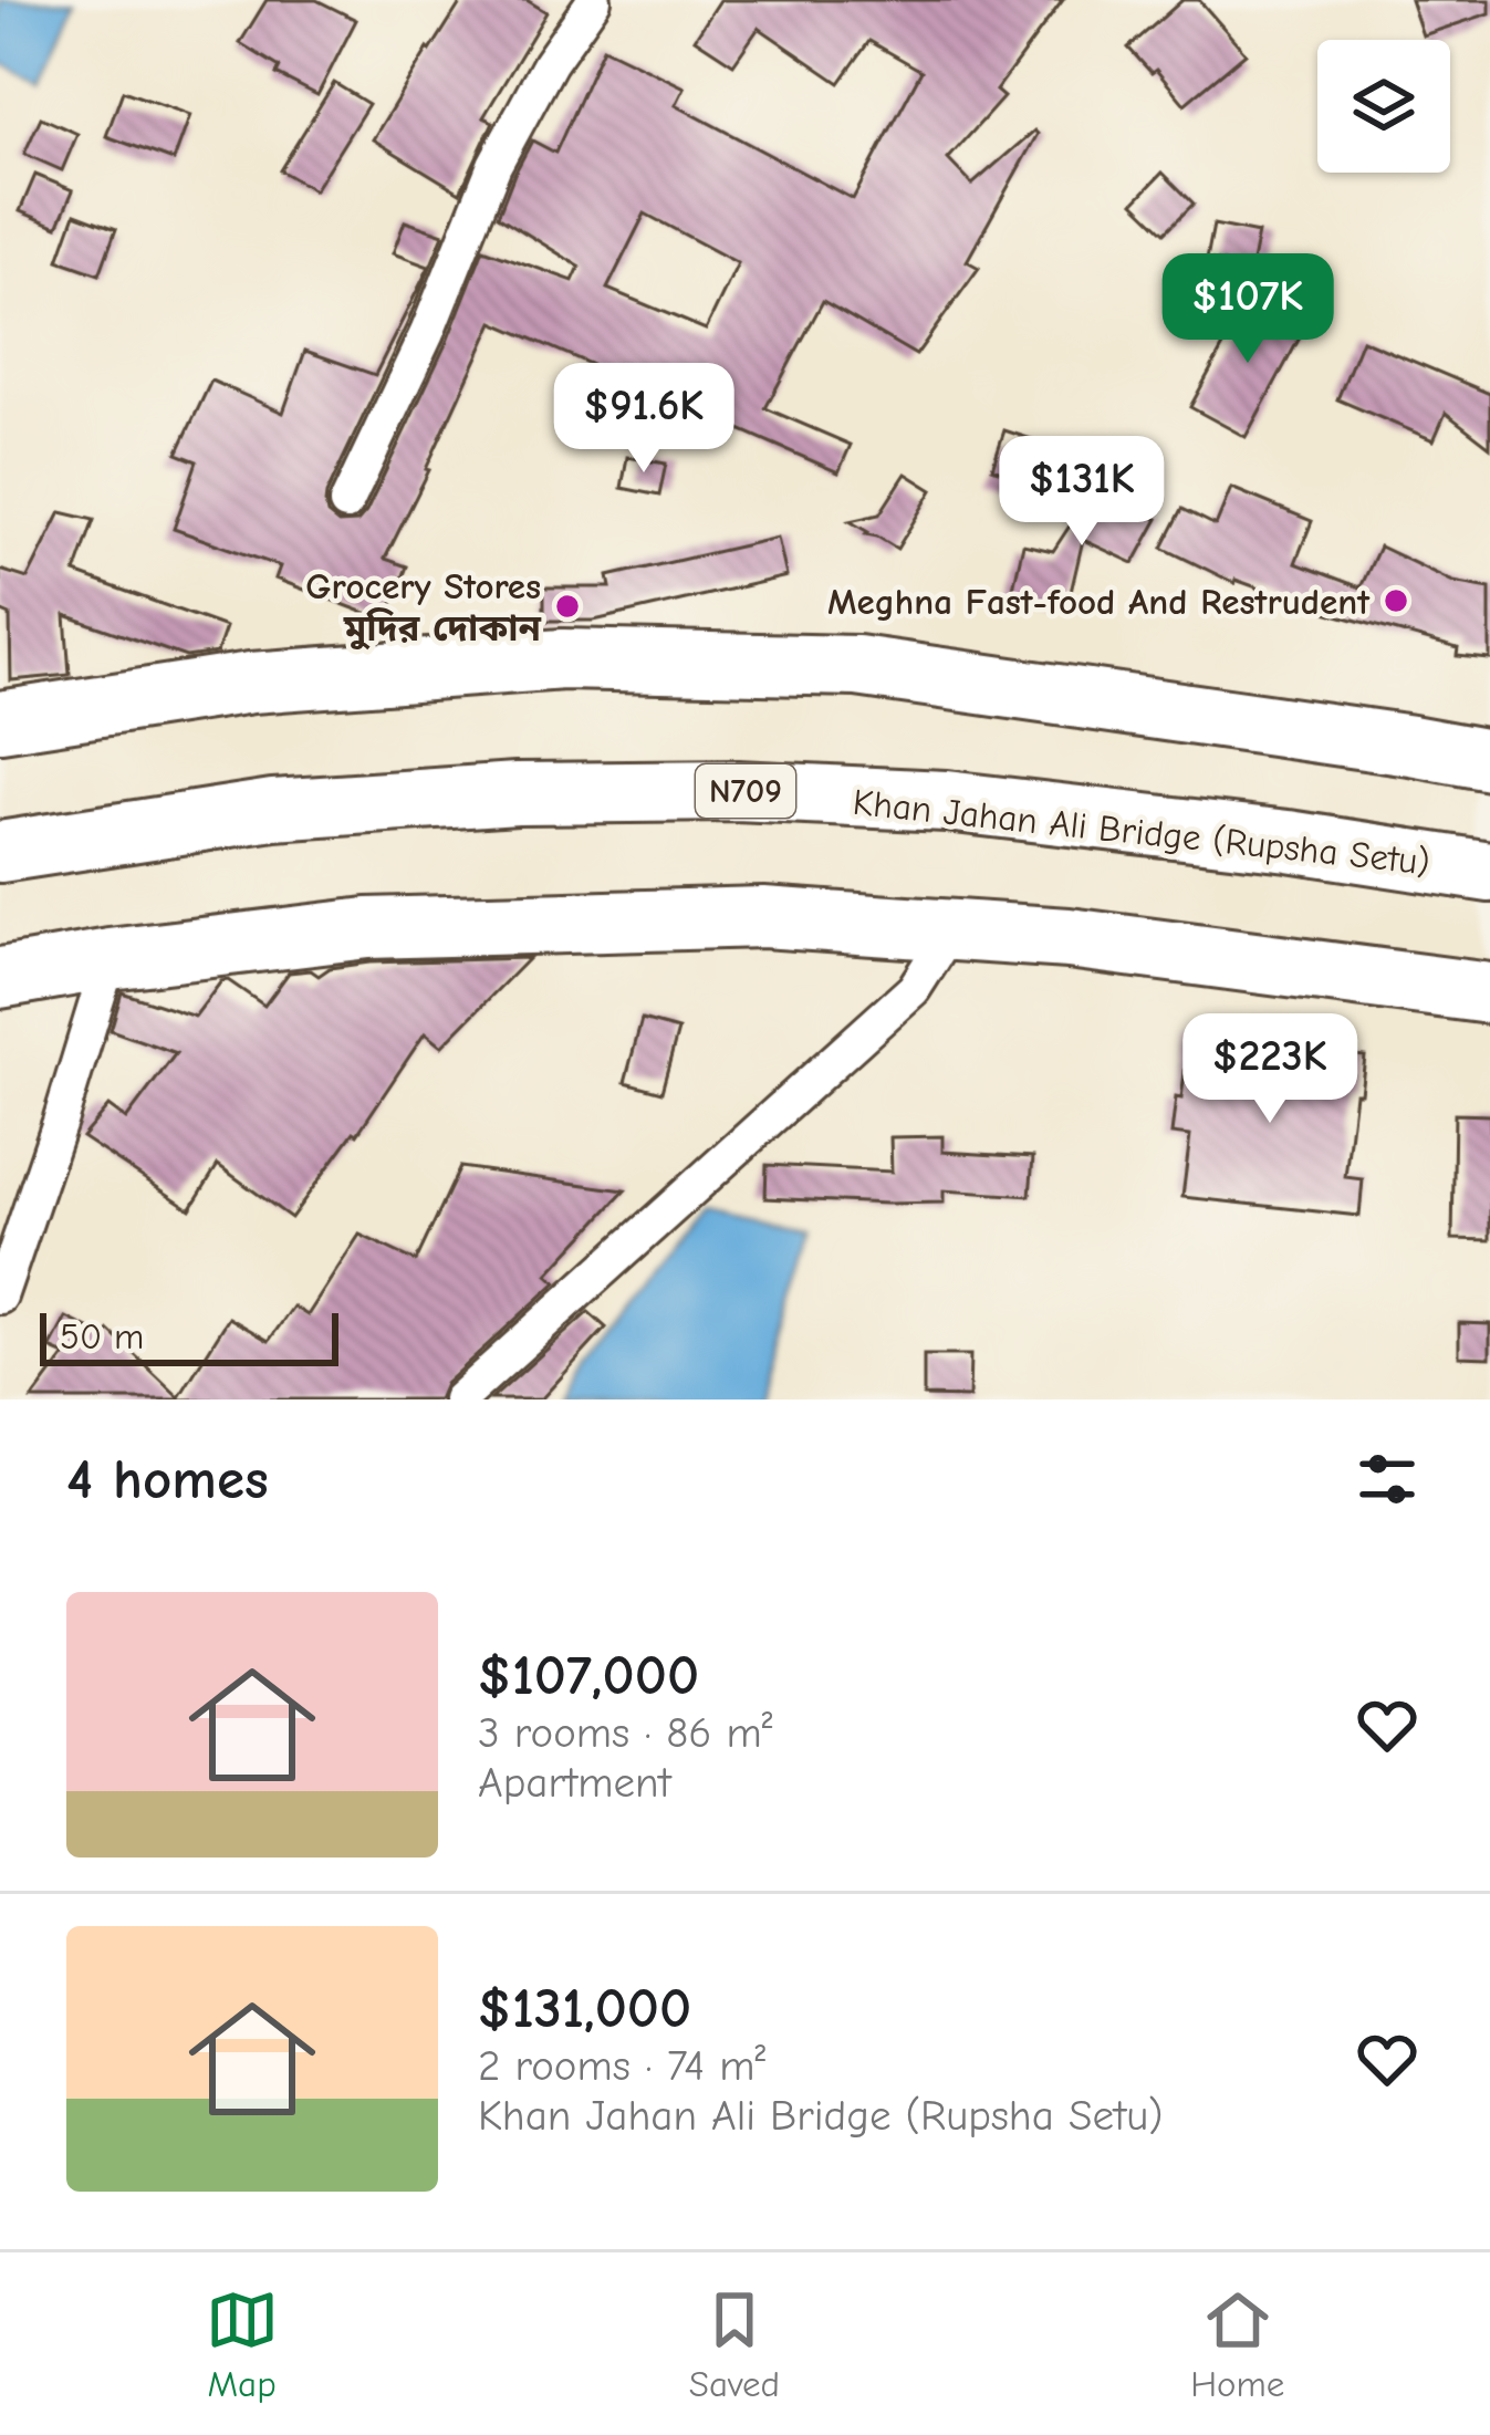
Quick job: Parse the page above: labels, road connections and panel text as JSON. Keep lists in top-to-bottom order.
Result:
{
  "streets": {
    "highway": ["N709", "Khan Jahan Ali Bridge (Rupsha Setu)"]
  },
  "places": ["Meghna Fast-food And Restrudent", "Grocery Stores মুদির দোকান"],
  "scale_bar": "50 m",
  "page": {
    "price": [
      "$107K",
      "$91.6K",
      "$131K",
      "$223K"
    ],
    "scale": "50 m",
    "heading": "4 homes",
    "list": [
      {
        "name": "$107,000",
        "note": "3 rooms · 86 m² · Apartment"
      },
      {
        "name": "$131,000",
        "note": "2 rooms · 74 m² · Khan Jahan Ali Bridge (Rupsha Setu)"
      }
    ],
    "tabs": ["Map", "Saved", "Home"]
  }
}
